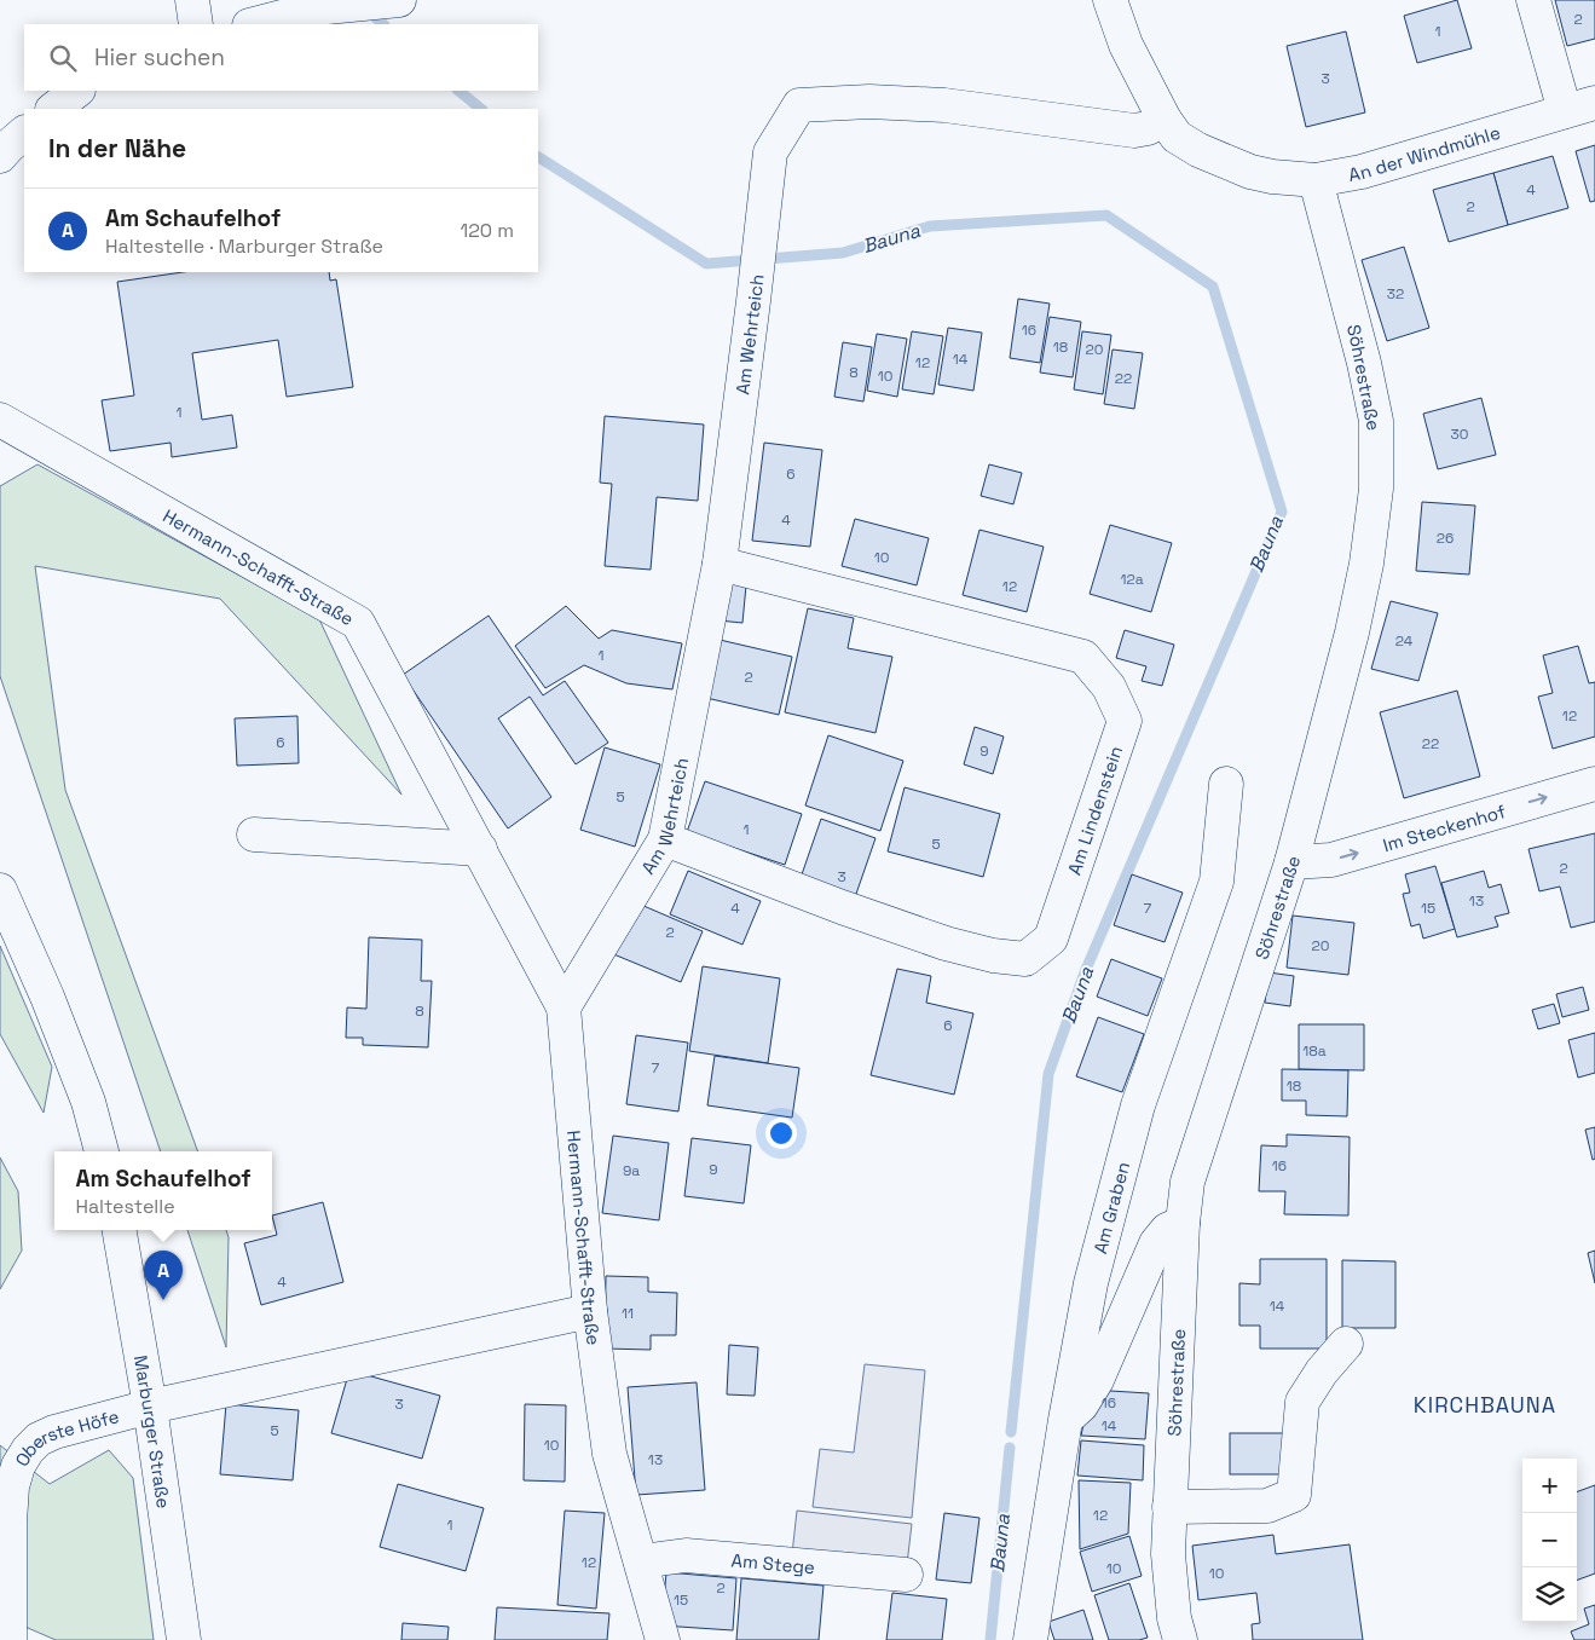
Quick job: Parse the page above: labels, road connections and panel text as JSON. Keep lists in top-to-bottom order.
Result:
{
  "streets": {
    "street": [
      "An der Windmühle",
      "Am Wehrteich",
      "Söhrestraße",
      "Hermann-Schafft-Straße",
      "Am Lindenstein",
      "Im Steckenhof",
      "Am Graben",
      "Marburger Straße",
      "Oberste Höfe",
      "Am Stege"
    ]
  },
  "crossings": [
    ["An der Windmühle", "Am Wehrteich"],
    ["An der Windmühle", "Söhrestraße"],
    ["Am Wehrteich", "Hermann-Schafft-Straße"],
    ["Am Wehrteich", "Am Lindenstein"],
    ["Söhrestraße", "Im Steckenhof"],
    ["Hermann-Schafft-Straße", "Oberste Höfe"],
    ["Hermann-Schafft-Straße", "Am Stege"],
    ["Marburger Straße", "Oberste Höfe"]
  ],
  "one_way": ["Im Steckenhof"],
  "districts": ["KIRCHBAUNA"],
  "water": ["Bauna"],
  "house_numbers": [
    "2",
    "1",
    "3",
    "4",
    "2",
    "32",
    "16",
    "18",
    "20",
    "14",
    "12",
    "8",
    "10",
    "22",
    "1",
    "30",
    "6",
    "4",
    "26",
    "10",
    "12a",
    "12",
    "24",
    "1",
    "2",
    "12",
    "6",
    "22",
    "9",
    "5",
    "1",
    "5",
    "2",
    "3",
    "13",
    "4",
    "7",
    "15",
    "2",
    "20",
    "8",
    "6",
    "18a",
    "7",
    "18",
    "16",
    "9",
    "9a",
    "4",
    "14",
    "11",
    "16",
    "3",
    "14",
    "5",
    "10",
    "13",
    "12",
    "1",
    "12",
    "10",
    "10",
    "2",
    "15"
  ],
  "page": {
    "search": "Hier suchen",
    "heading": "In der Nähe",
    "list": [
      {
        "mark": "A",
        "name": "Am Schaufelhof",
        "note": "Haltestelle · Marburger Straße",
        "value": "120 m"
      }
    ],
    "popup": ["Am Schaufelhof", "Haltestelle"],
    "pins": "A",
    "map_buttons": ["+", "−"]
  }
}
